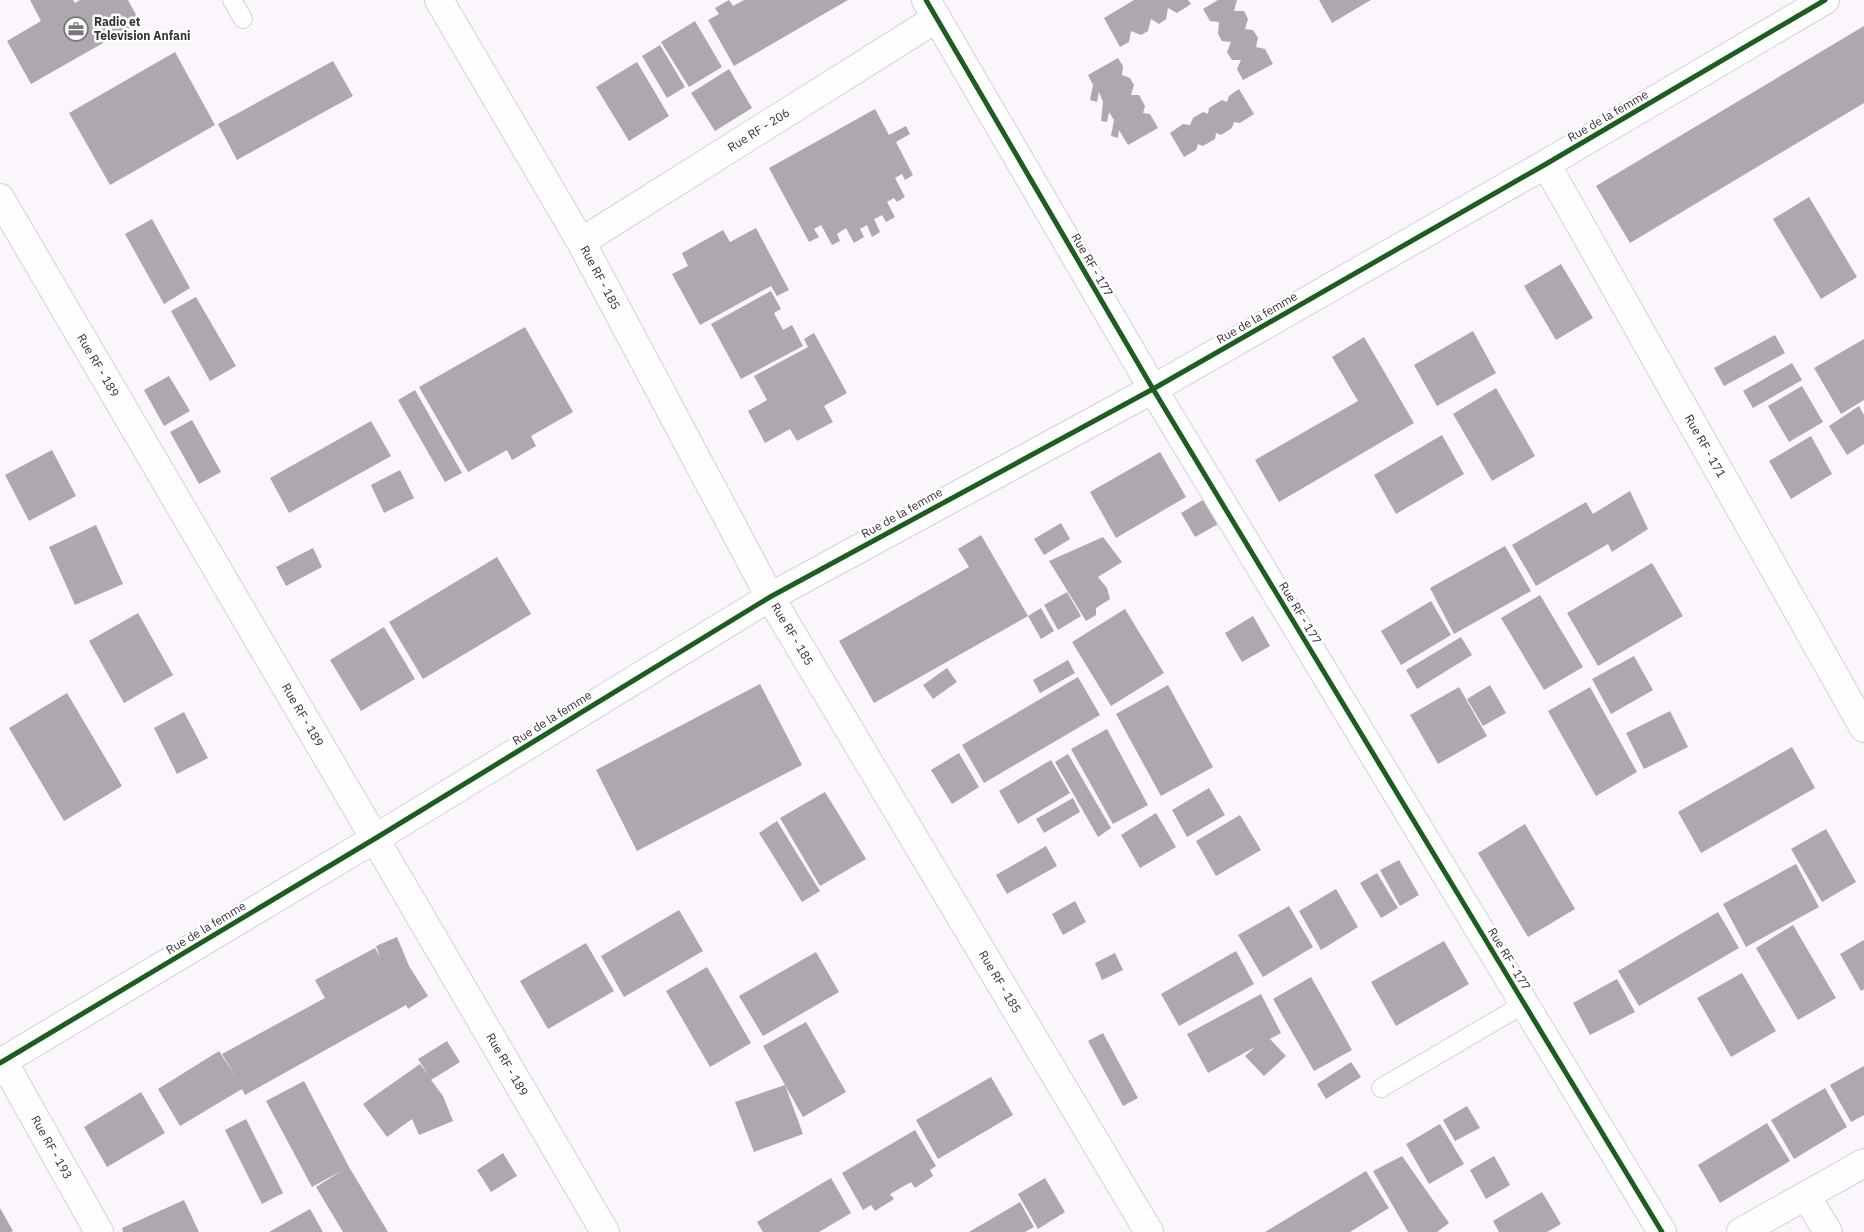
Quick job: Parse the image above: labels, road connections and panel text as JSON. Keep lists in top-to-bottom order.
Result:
{
  "streets": {
    "street": [
      "Rue de la femme",
      "Rue RF - 206",
      "Rue RF - 177",
      "Rue RF - 185",
      "Rue RF - 189",
      "Rue RF - 171",
      "Rue RF - 193"
    ]
  },
  "crossings": [
    ["Rue de la femme", "Rue RF - 177"],
    ["Rue de la femme", "Rue RF - 185"],
    ["Rue de la femme", "Rue RF - 189"],
    ["Rue de la femme", "Rue RF - 171"],
    ["Rue de la femme", "Rue RF - 193"],
    ["Rue RF - 206", "Rue RF - 177"],
    ["Rue RF - 206", "Rue RF - 185"]
  ],
  "places": {
    "office": ["Radio et Television Anfani"]
  }
}
